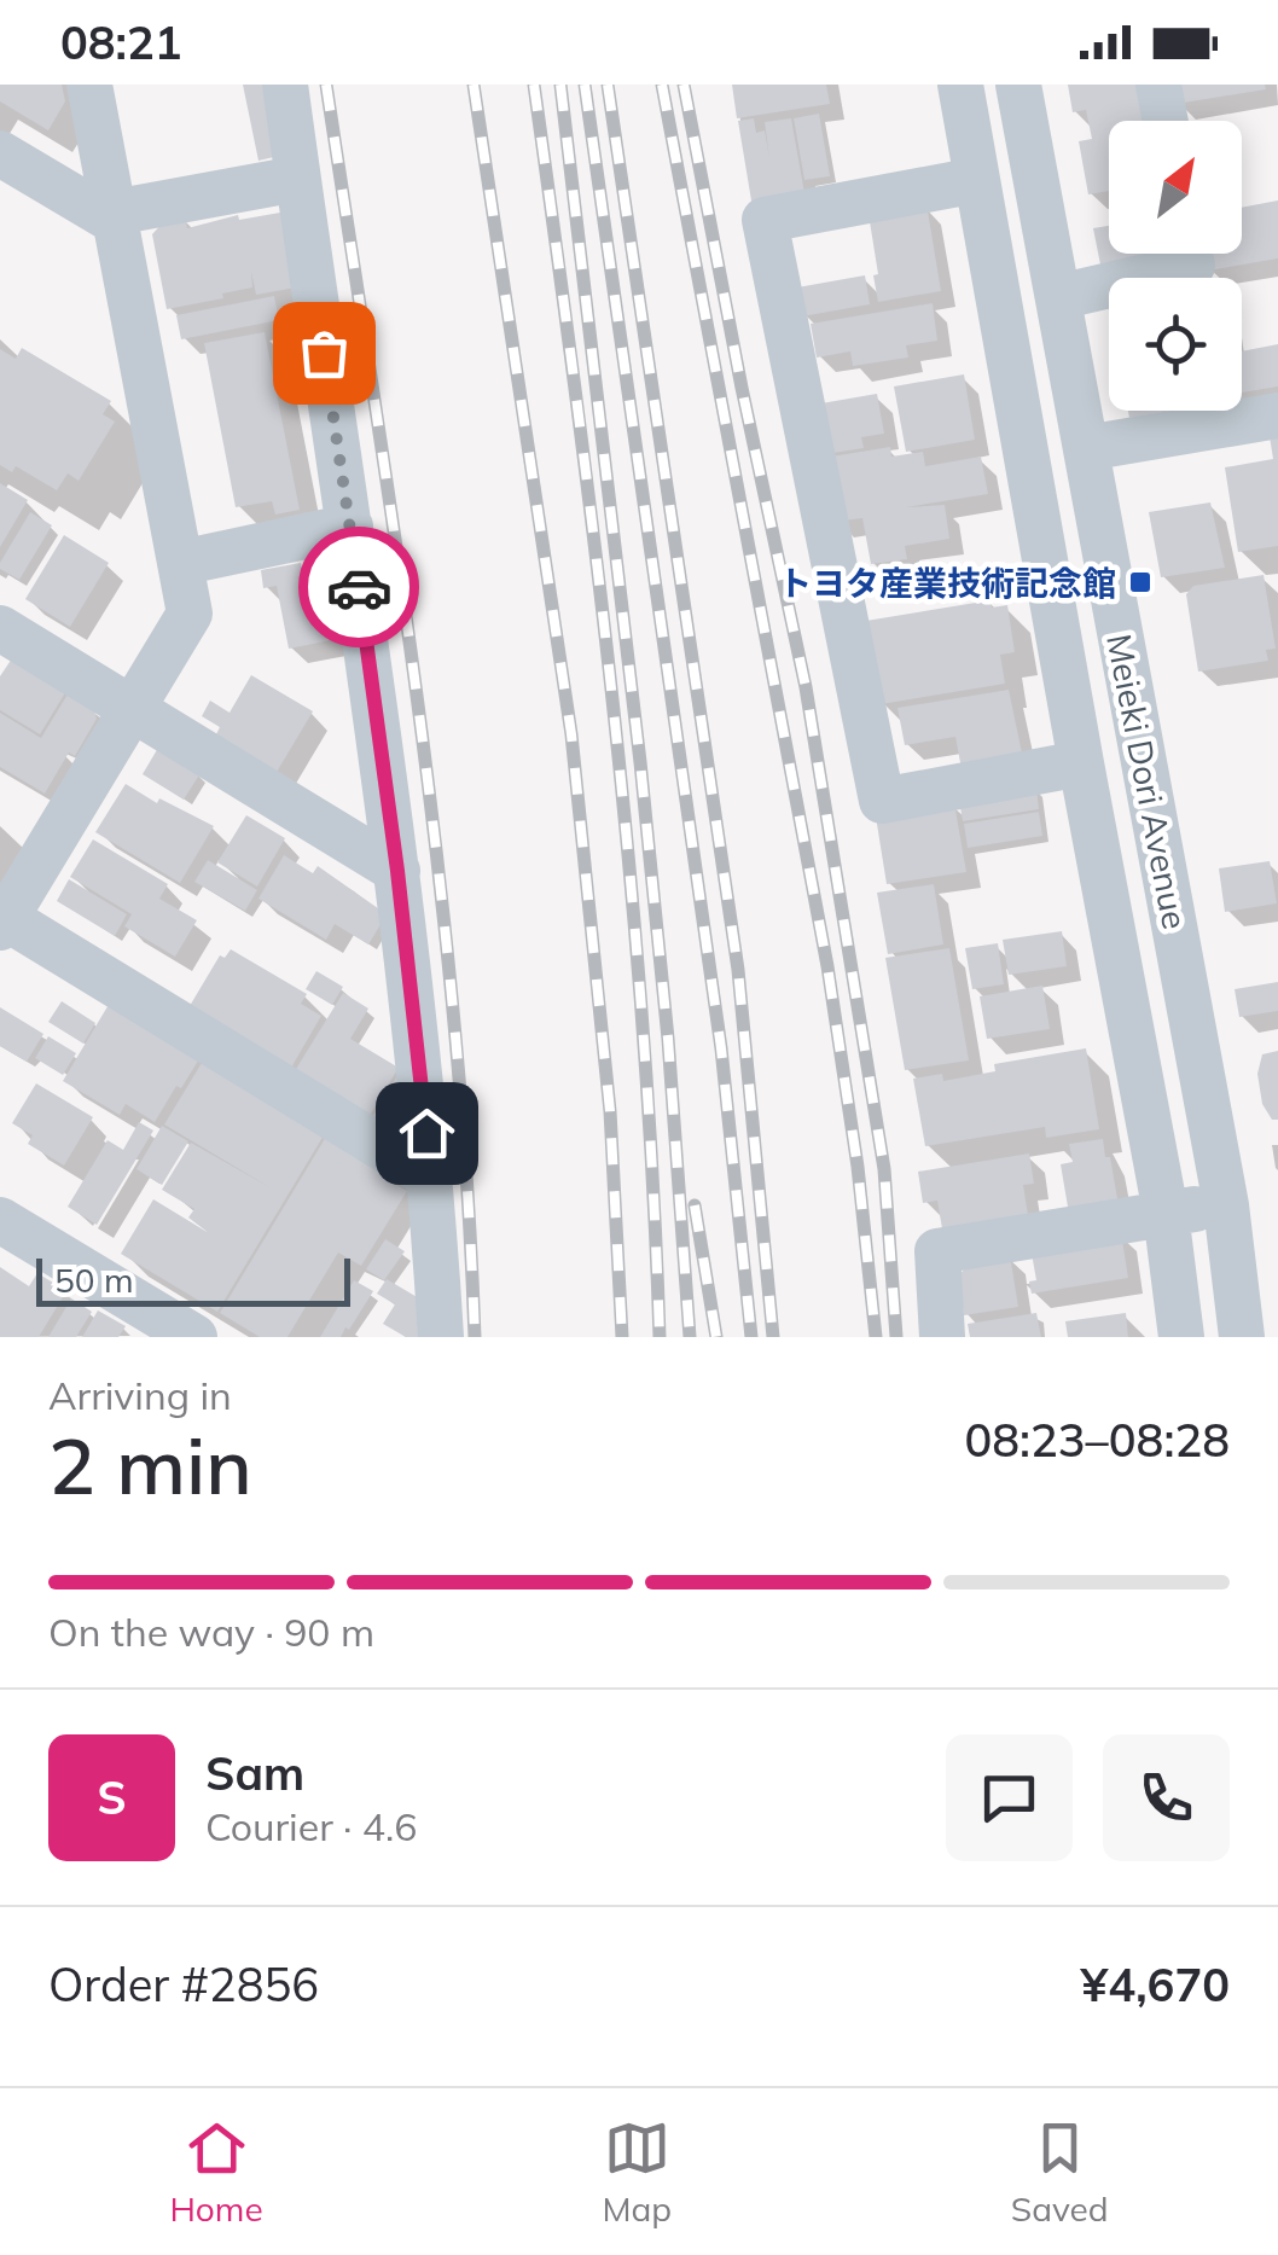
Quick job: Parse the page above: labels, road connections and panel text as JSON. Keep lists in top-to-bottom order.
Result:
{
  "streets": {
    "street": ["Meieki Dori Avenue"]
  },
  "places": {
    "transit": ["トヨタ産業技術記念館"]
  },
  "scale_bar": "50 m",
  "north": "top right",
  "page": {
    "status": "08:21",
    "scale": "50 m",
    "heading": ["2 min", "Arriving in", "08:23–08:28"],
    "panel": [
      "Sam",
      "Courier · 4.6",
      "Order #2856",
      "¥4,670"
    ],
    "bar": "On the way · 90 m",
    "round": "S",
    "tabs": ["Home", "Map", "Saved"]
  }
}
